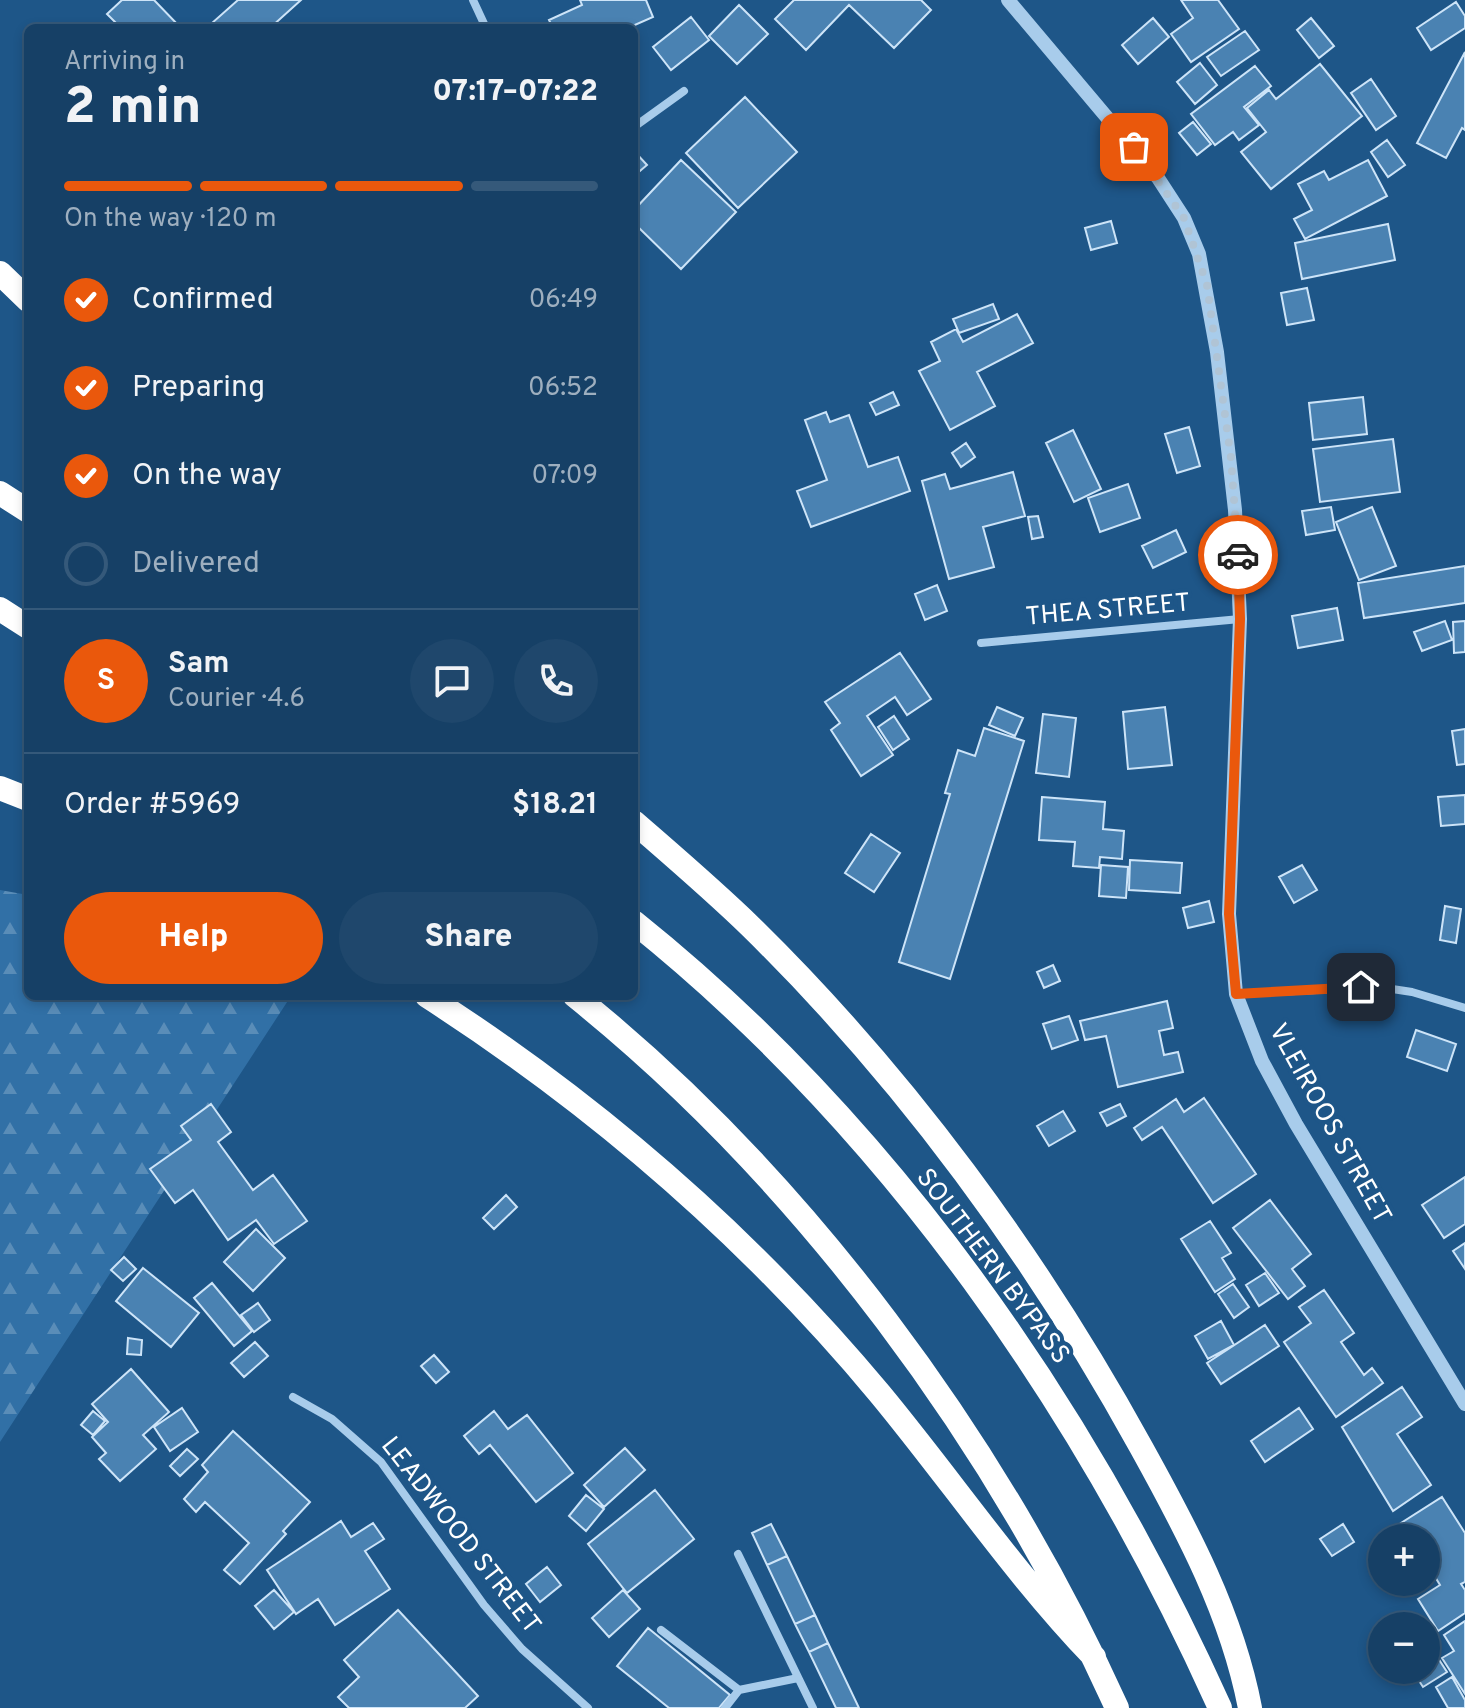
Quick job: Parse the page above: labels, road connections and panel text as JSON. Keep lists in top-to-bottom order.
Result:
{
  "streets": {
    "highway": ["SOUTHERN BYPASS"],
    "street": ["THEA STREET", "VLEIROOS STREET", "LEADWOOD STREET"]
  },
  "crossings": [
    ["THEA STREET", "VLEIROOS STREET"]
  ],
  "page": {
    "heading": ["2 min", "Arriving in", "07:17–07:22"],
    "panel": [
      "Sam",
      "Courier · 4.6",
      "Order #5969",
      "$18.21"
    ],
    "bar": "On the way · 120 m",
    "list": [
      ["Confirmed", "06:49"],
      ["Preparing", "06:52"],
      ["On the way", "07:09"],
      "Delivered"
    ],
    "round": "S",
    "buttons": ["Help", "Share"],
    "map_buttons": ["+", "−"]
  }
}
